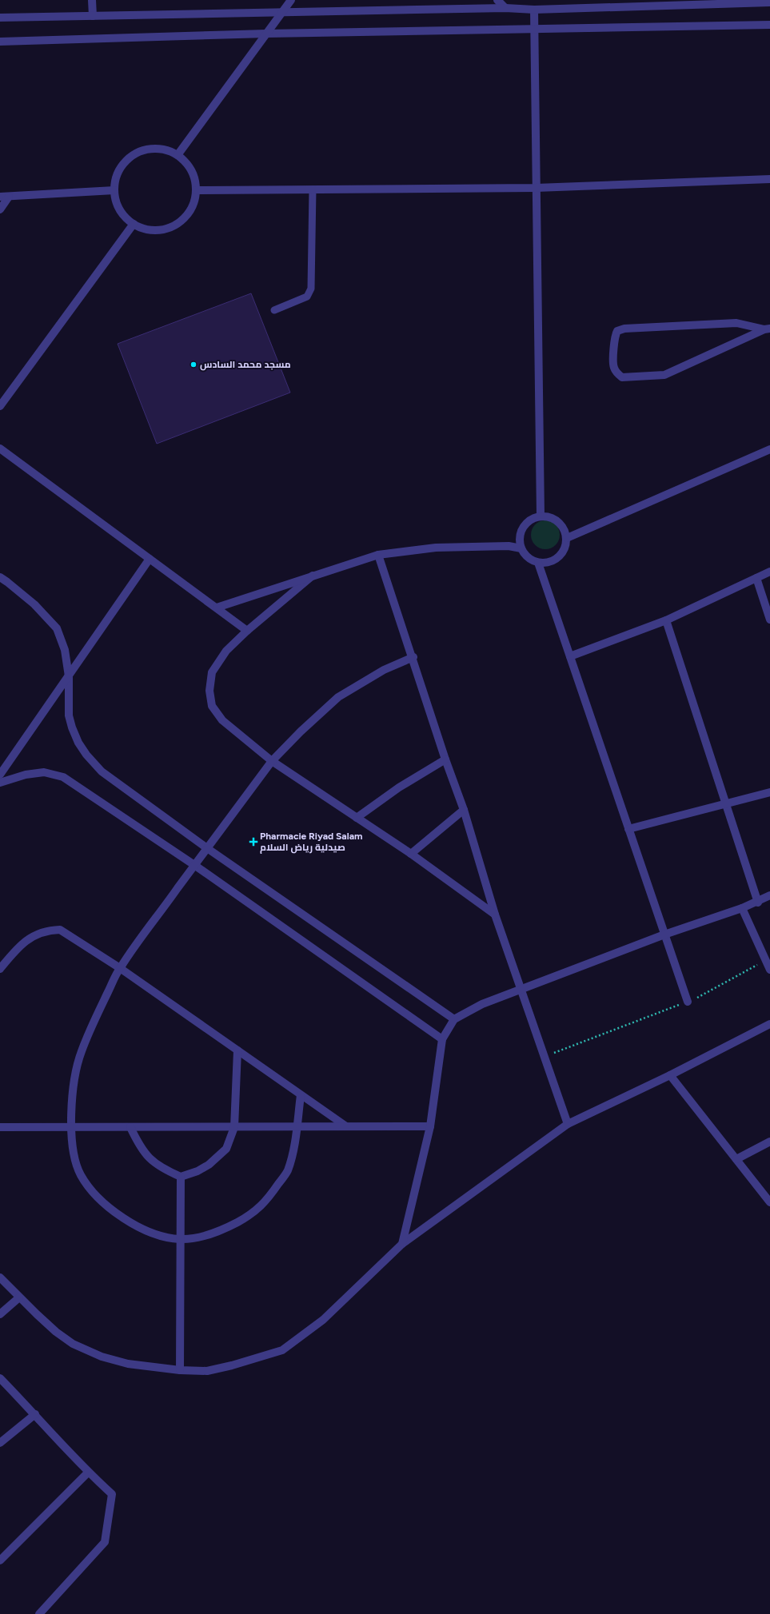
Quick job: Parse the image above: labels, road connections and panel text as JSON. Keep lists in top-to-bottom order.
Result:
{
  "places": {
    "other": ["مسجد محمد السادس"],
    "health": ["Pharmacie Riyad Salam صيدلية رياض السلام"]
  }
}
